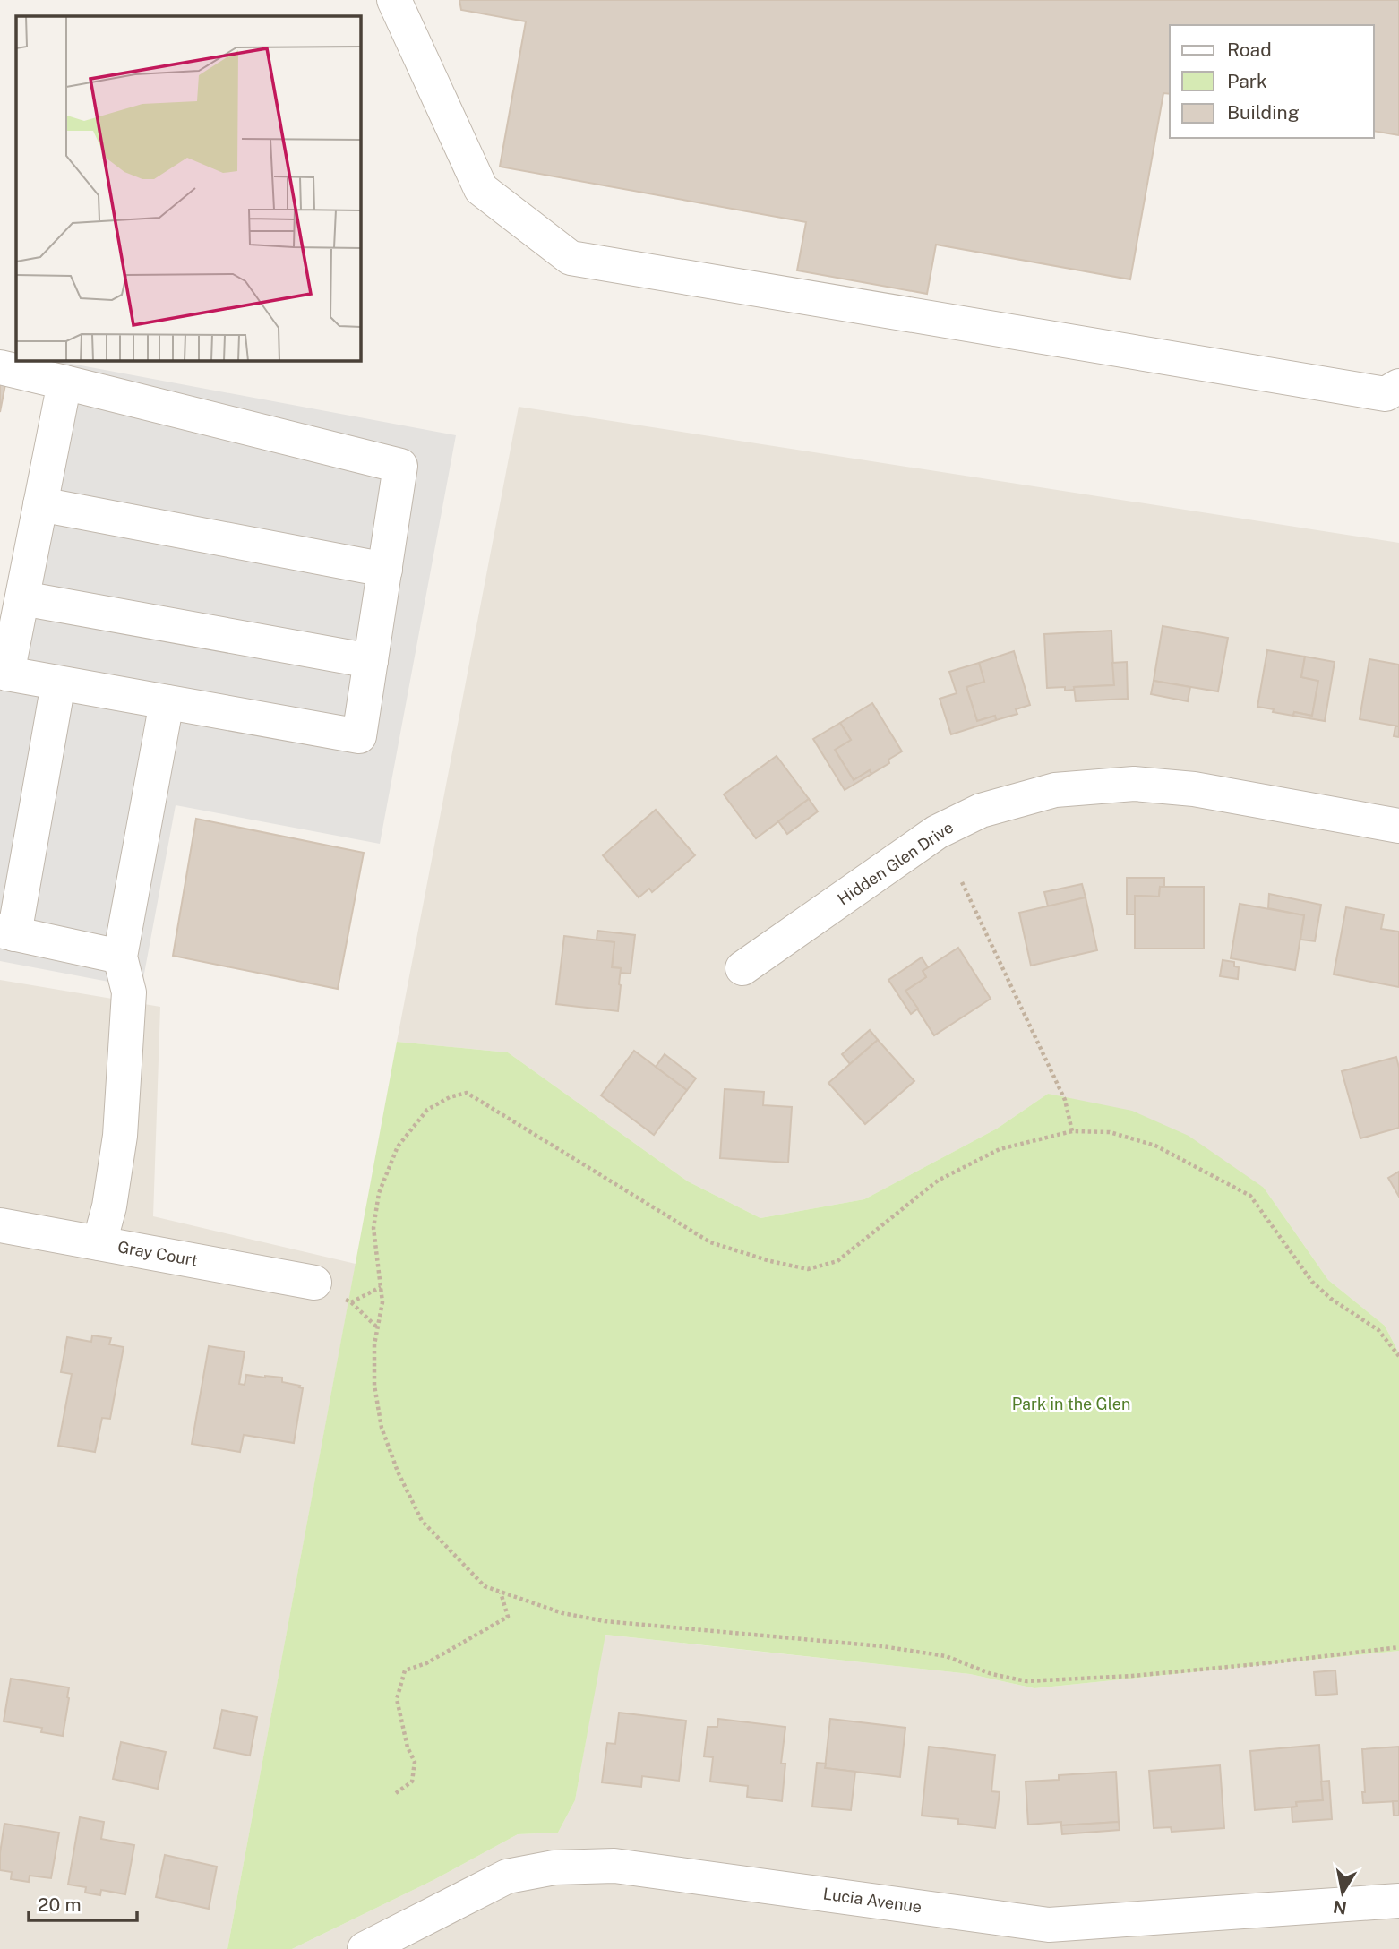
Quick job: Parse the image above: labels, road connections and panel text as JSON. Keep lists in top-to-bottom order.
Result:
{
  "streets": {
    "street": ["Hidden Glen Drive", "Gray Court", "Lucia Avenue"]
  },
  "parks": ["Park in the Glen"],
  "legend": ["Road", "Park", "Building"],
  "scale_bar": "20 m",
  "north": "bottom"
}
